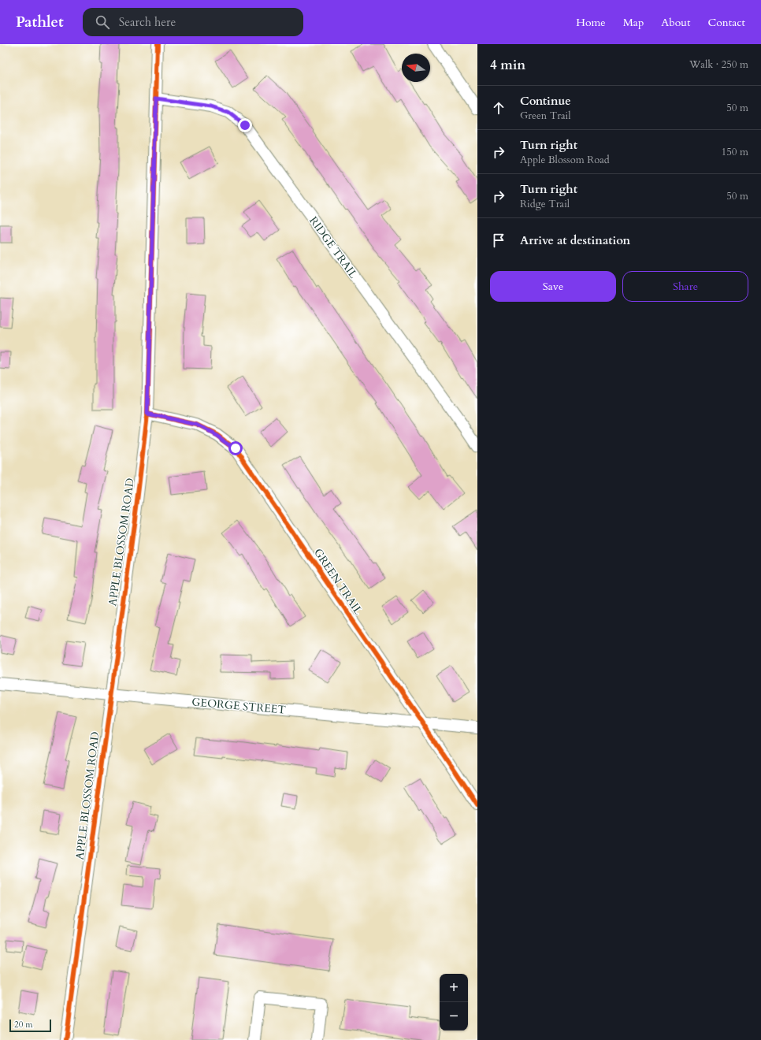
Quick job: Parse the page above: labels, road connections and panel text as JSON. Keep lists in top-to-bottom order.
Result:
{
  "streets": {
    "street": [
      "RIDGE TRAIL",
      "APPLE BLOSSOM ROAD",
      "GREEN TRAIL",
      "GEORGE STREET"
    ]
  },
  "crossings": [
    ["RIDGE TRAIL", "APPLE BLOSSOM ROAD"],
    ["APPLE BLOSSOM ROAD", "GREEN TRAIL"],
    ["APPLE BLOSSOM ROAD", "GEORGE STREET"],
    ["GREEN TRAIL", "GEORGE STREET"]
  ],
  "scale_bar": "20 m",
  "north": "left",
  "page": {
    "header": "Pathlet",
    "search": "Search here",
    "nav": [
      "Home",
      "Map",
      "About",
      "Contact"
    ],
    "heading": ["4 min", "Walk · 250 m"],
    "list": [
      ["Continue", "Green Trail", "50 m"],
      ["Turn right", "Apple Blossom Road", "150 m"],
      ["Turn right", "Ridge Trail", "50 m"],
      "Arrive at destination"
    ],
    "buttons": ["Save", "Share"],
    "map_buttons": ["+", "−"],
    "scale": "20 m"
  }
}
